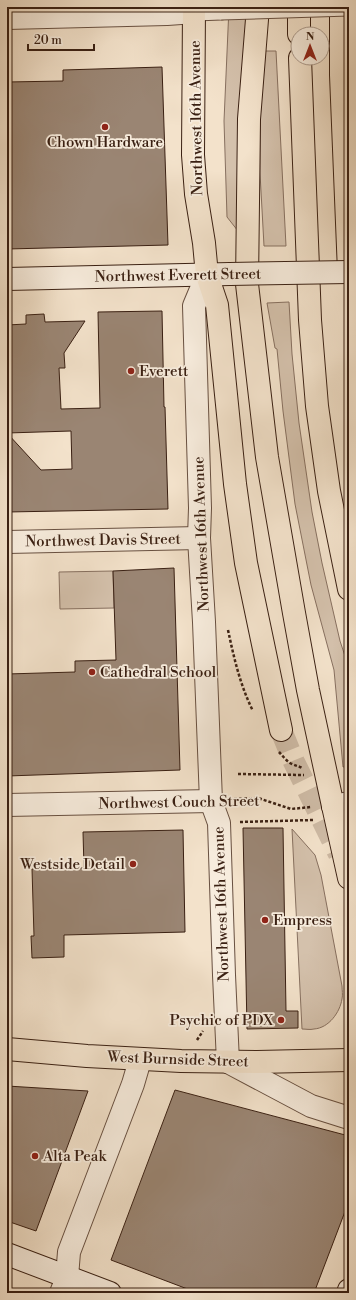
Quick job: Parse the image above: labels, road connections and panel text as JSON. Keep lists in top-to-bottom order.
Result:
{
  "streets": {
    "main road": ["Northwest 16th Avenue", "West Burnside Street"],
    "street": ["Northwest Everett Street", "Northwest Davis Street", "Northwest Couch Street"]
  },
  "crossings": [
    ["Northwest 16th Avenue", "Northwest Everett Street"],
    ["Northwest 16th Avenue", "Northwest Davis Street"],
    ["Northwest 16th Avenue", "Northwest Couch Street"],
    ["Northwest 16th Avenue", "West Burnside Street"]
  ],
  "places": [
    "Chown Hardware",
    "Everett",
    "Cathedral School",
    "Westside Detail",
    "Empress",
    "Psychic of PDX",
    "Alta Peak"
  ],
  "scale_bar": "20 m",
  "north": "top"
}
